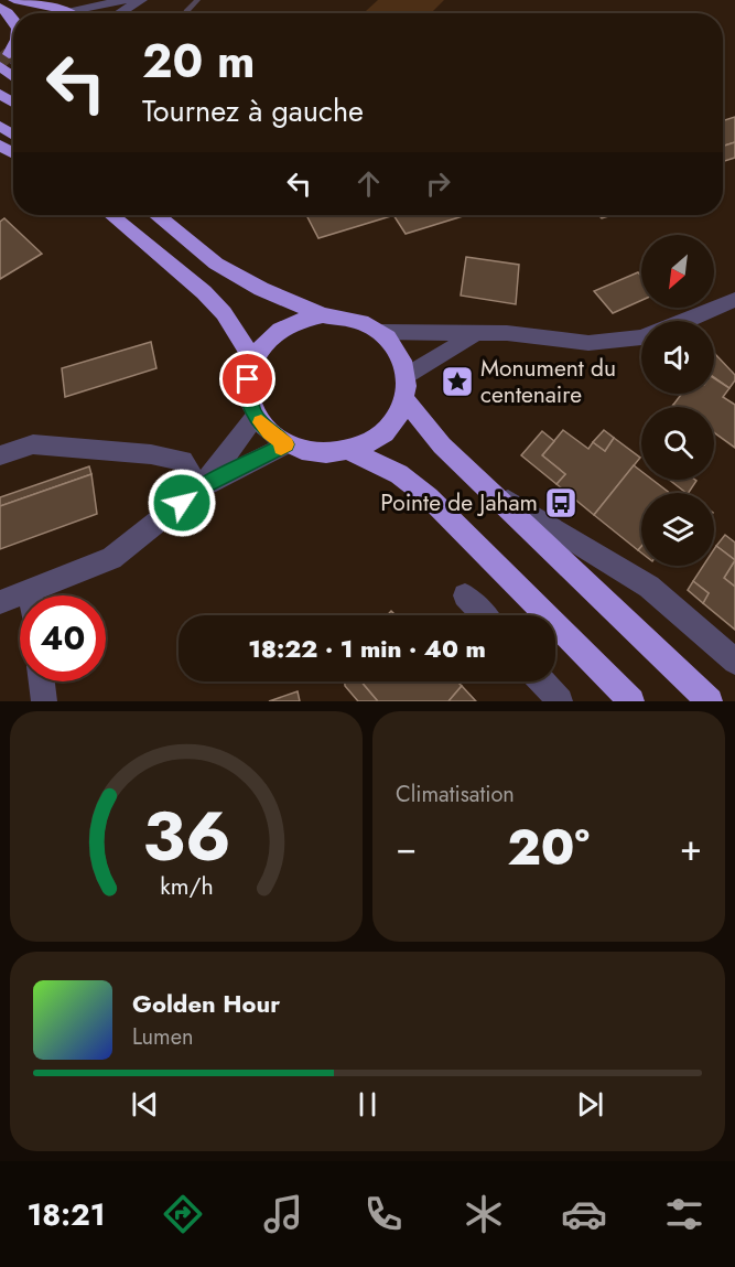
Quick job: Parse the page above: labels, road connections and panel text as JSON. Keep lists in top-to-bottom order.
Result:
{
  "places": {
    "place": ["Monument du centenaire"],
    "bus stop": ["Pointe de Jaham"]
  },
  "north": "bottom left",
  "page": {
    "turn": ["20 m", "Tournez à gauche"],
    "limit": "40",
    "trip": "18:22 · 1 min · 40 m",
    "tile": "Climatisation",
    "heat": ["−", "20°", "+"],
    "song": ["Golden Hour", "Lumen"],
    "tabs": "18:21",
    "gauge": ["36", "km/h"]
  }
}
